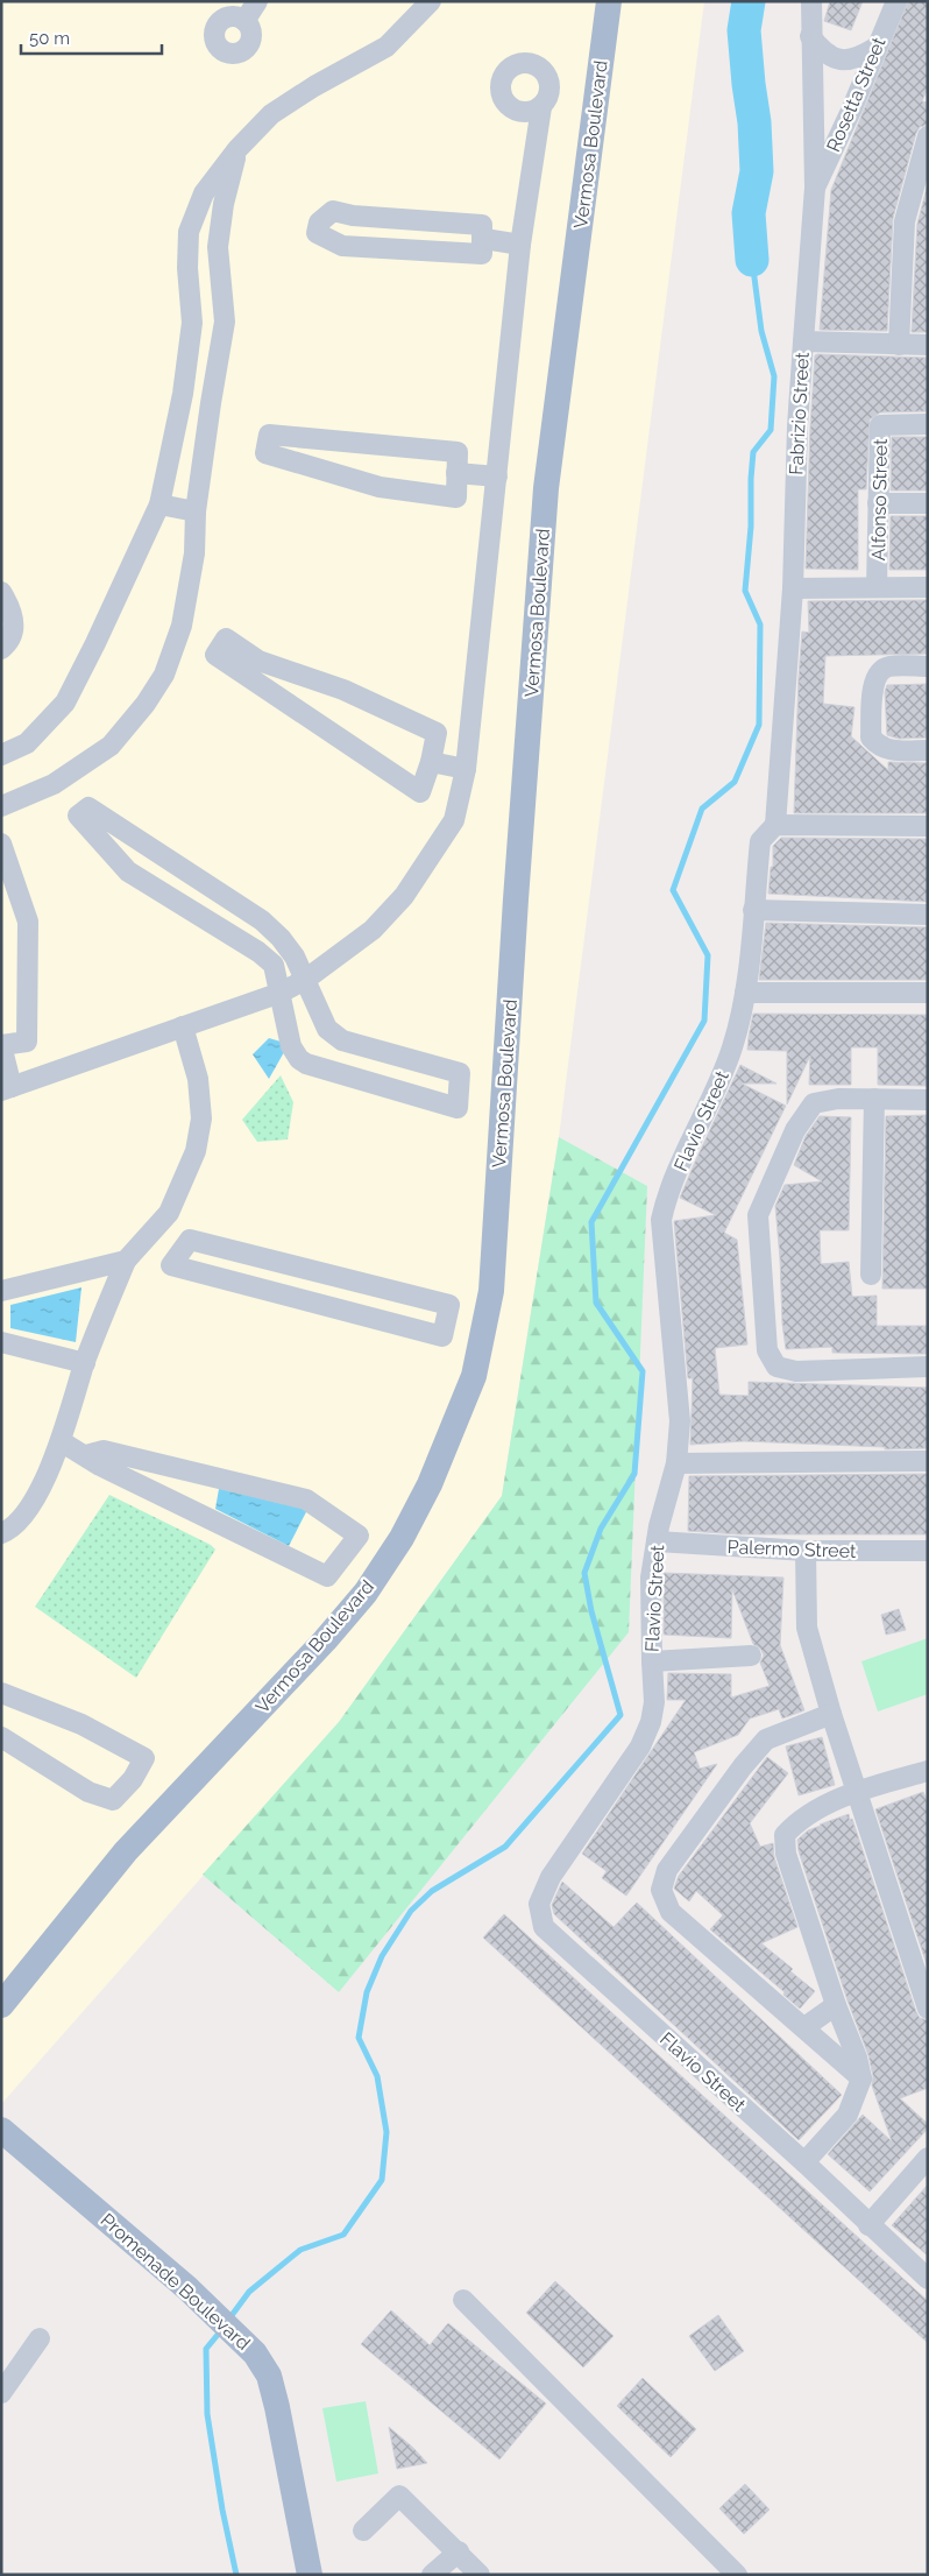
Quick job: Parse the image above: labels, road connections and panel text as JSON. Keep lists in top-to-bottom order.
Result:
{
  "streets": {
    "main road": ["Vermosa Boulevard", "Promenade Boulevard"],
    "street": [
      "Rosetta Street",
      "Fabrizio Street",
      "Alfonso Street",
      "Flavio Street",
      "Palermo Street"
    ]
  },
  "crossings": [
    ["Rosetta Street", "Fabrizio Street"],
    ["Fabrizio Street", "Flavio Street"],
    ["Flavio Street", "Palermo Street"]
  ],
  "scale_bar": "50 m"
}
